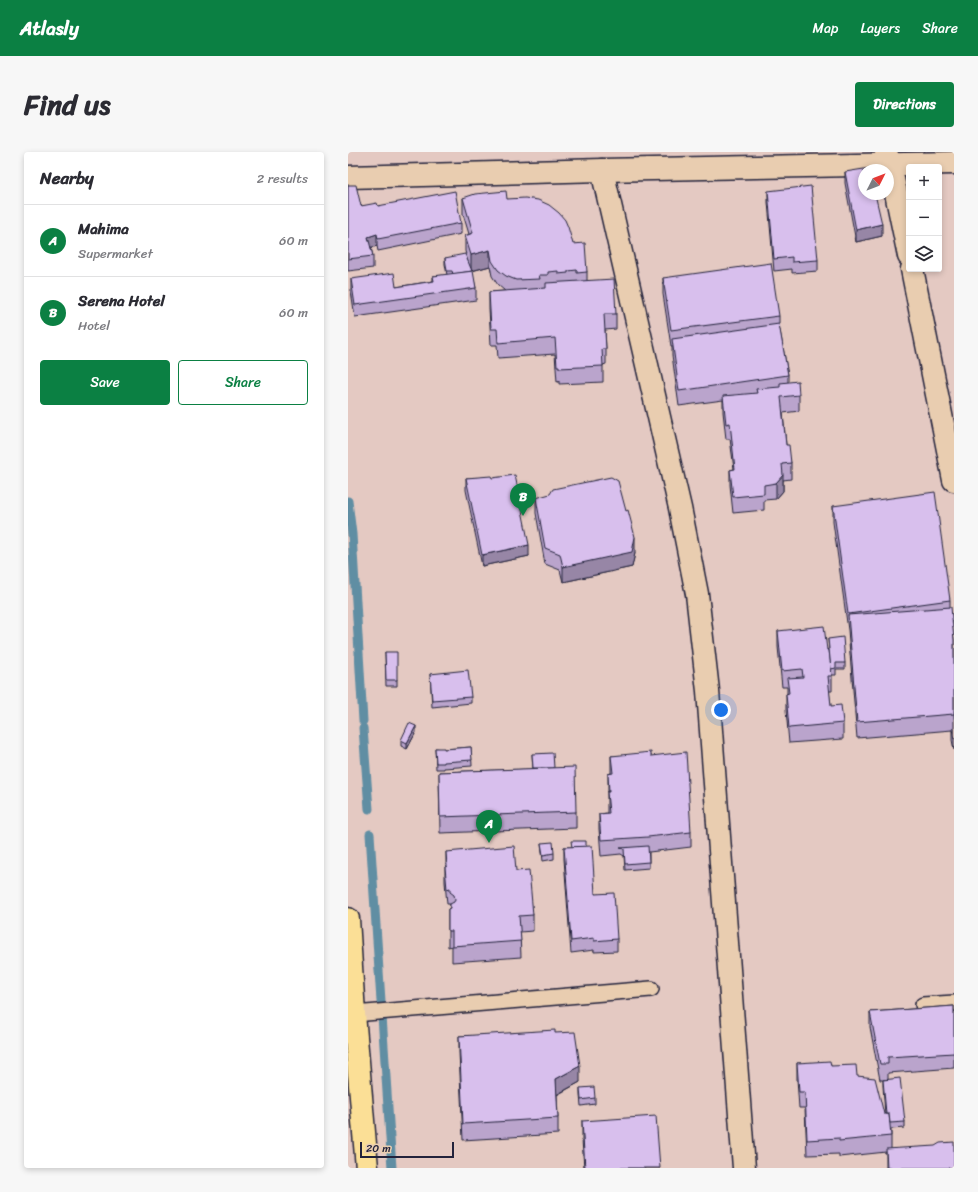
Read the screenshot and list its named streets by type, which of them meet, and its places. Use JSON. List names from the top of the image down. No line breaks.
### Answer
{"scale_bar":"20 m","north":"top right","page":{"header":"Atlasly","nav":["Map","Layers","Share"],"title":"Find us","buttons":["Directions",["Save","Share"]],"heading":["Nearby","2 results"],"map_buttons":["+","−"],"list":[{"mark":"A","name":"Mahima","note":"Supermarket","value":"60 m"},{"mark":"B","name":"Serena Hotel","note":"Hotel","value":"60 m"}],"pins":["B","A"],"scale":"20 m"}}
